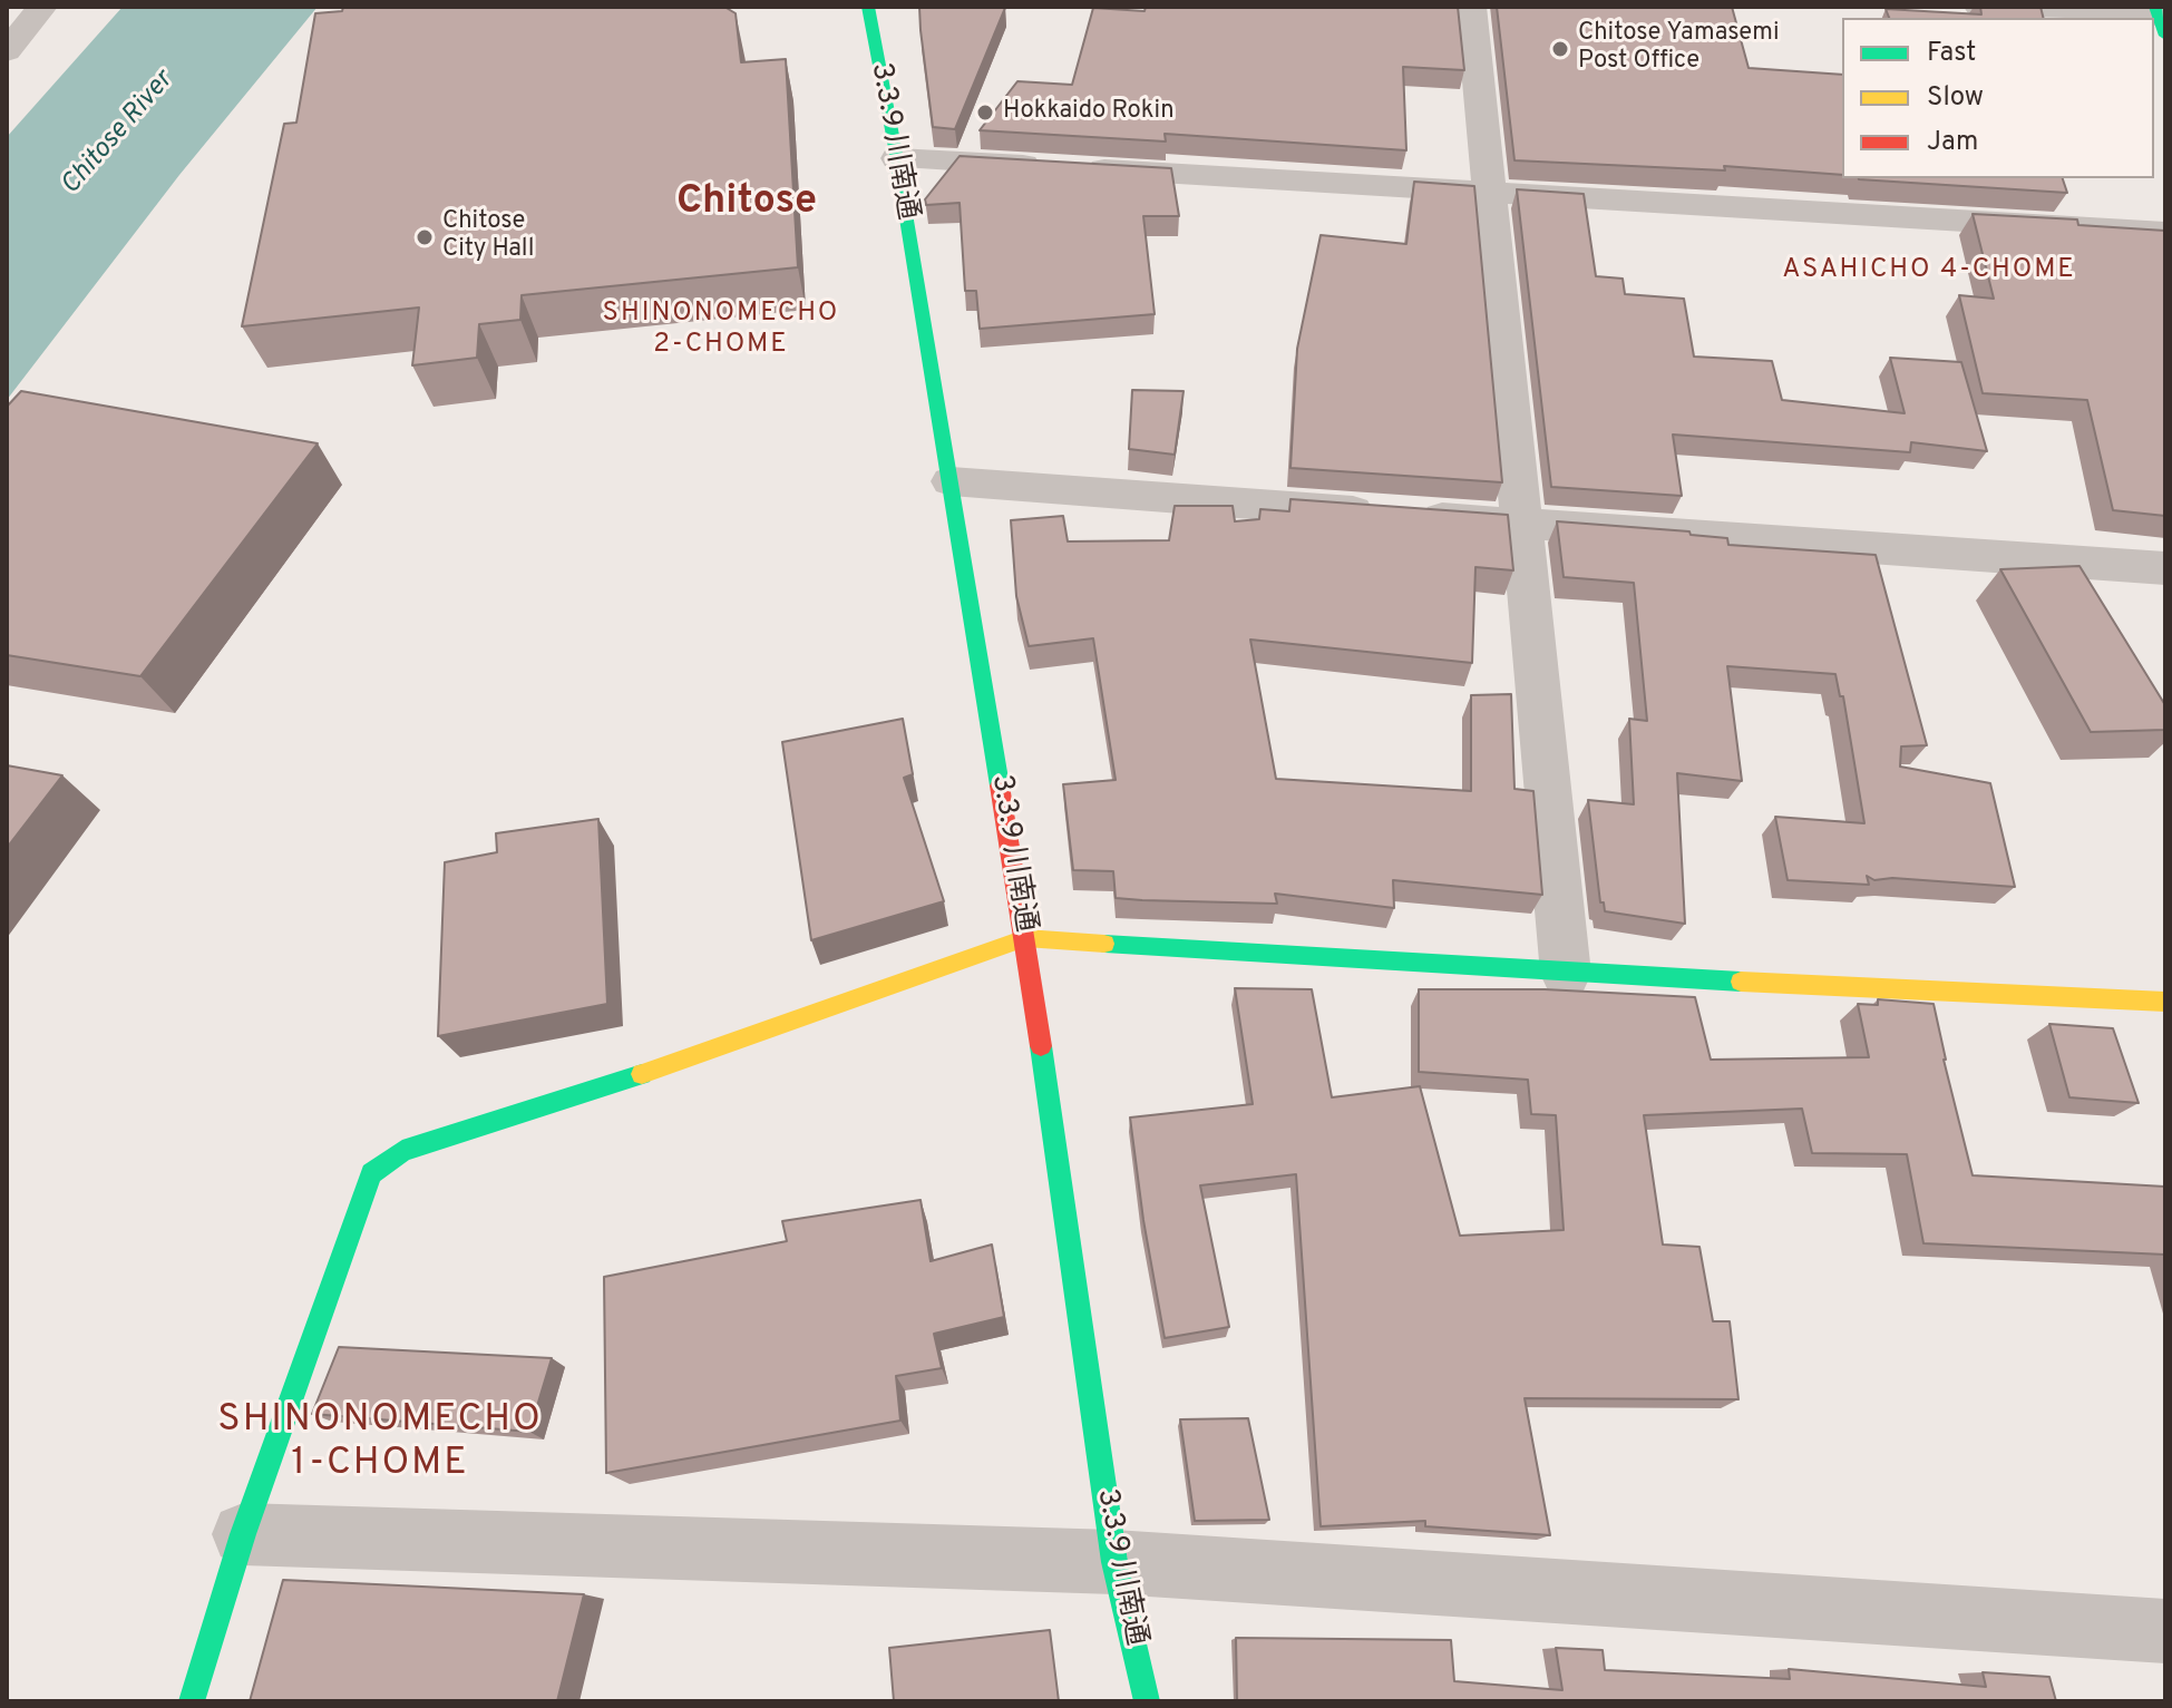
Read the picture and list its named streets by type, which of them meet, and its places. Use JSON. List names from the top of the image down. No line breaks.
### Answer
{"streets":{"street":["3.3.9 川南通"]},"districts":["Chitose","ASAHICHO 4-CHOME","SHINONOMECHO 2-CHOME","SHINONOMECHO 1-CHOME"],"water":["Chitose River"],"places":["Chitose Yamasemi Post Office","Hokkaido Rokin","Chitose City Hall"],"legend":["Fast","Slow","Jam"]}
